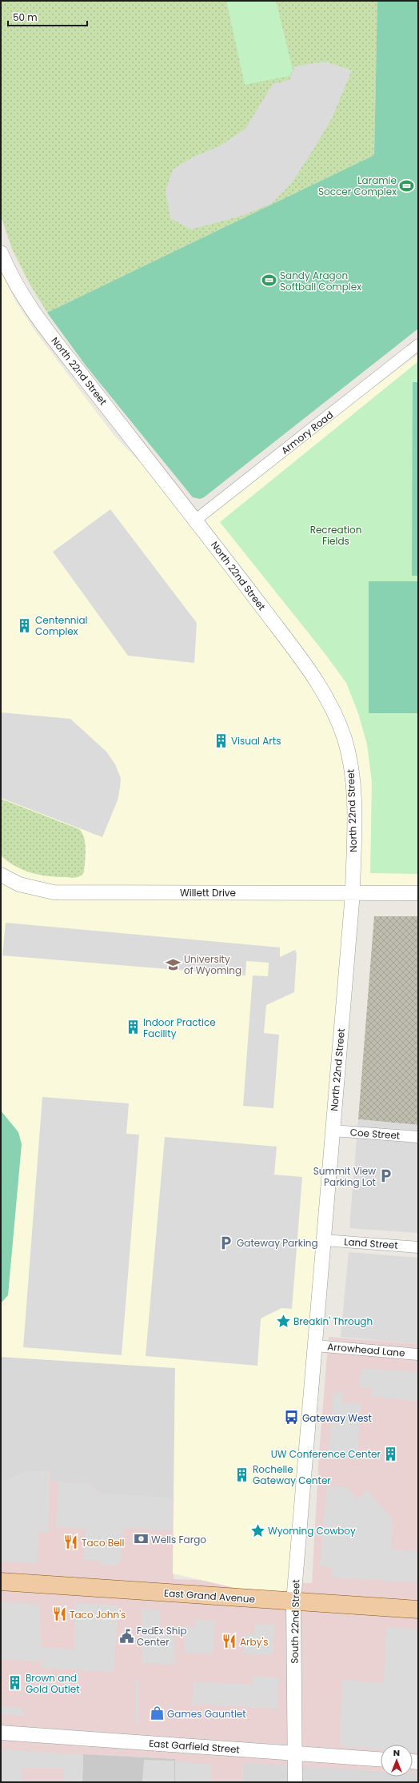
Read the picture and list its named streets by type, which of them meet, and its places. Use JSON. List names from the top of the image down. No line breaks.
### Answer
{"streets":{"main road":["East Grand Avenue"],"street":["North 22nd Street","Armory Road","Willett Drive","Coe Street","Land Street","Arrowhead Lane","South 22nd Street","East Garfield Street"]},"crossings":[["North 22nd Street","Armory Road"],["North 22nd Street","Willett Drive"],["North 22nd Street","Coe Street"],["North 22nd Street","Land Street"],["North 22nd Street","Arrowhead Lane"],["North 22nd Street","South 22nd Street"],["Arrowhead Lane","South 22nd Street"],["East Grand Avenue","South 22nd Street"],["South 22nd Street","East Garfield Street"]],"parks":["Recreation Fields"],"places":{"sports":["Laramie Soccer Complex","Sandy Aragon Softball Complex"],"building":["Centennial Complex","Visual Arts","Indoor Practice Facility","UW Conference Center","Rochelle Gateway Center","Brown and Gold Outlet"],"school or university":["University of Wyoming"],"parking":["Summit View Parking Lot","Gateway Parking"],"place":["Breakin' Through","Wyoming Cowboy"],"bus stop":["Gateway West"],"bank":["Wells Fargo"],"restaurant":["Taco Bell","Taco John's","Arby's"],"public building":["FedEx Ship Center"],"shop":["Games Gauntlet"]},"scale_bar":"50 m","north":"top"}
